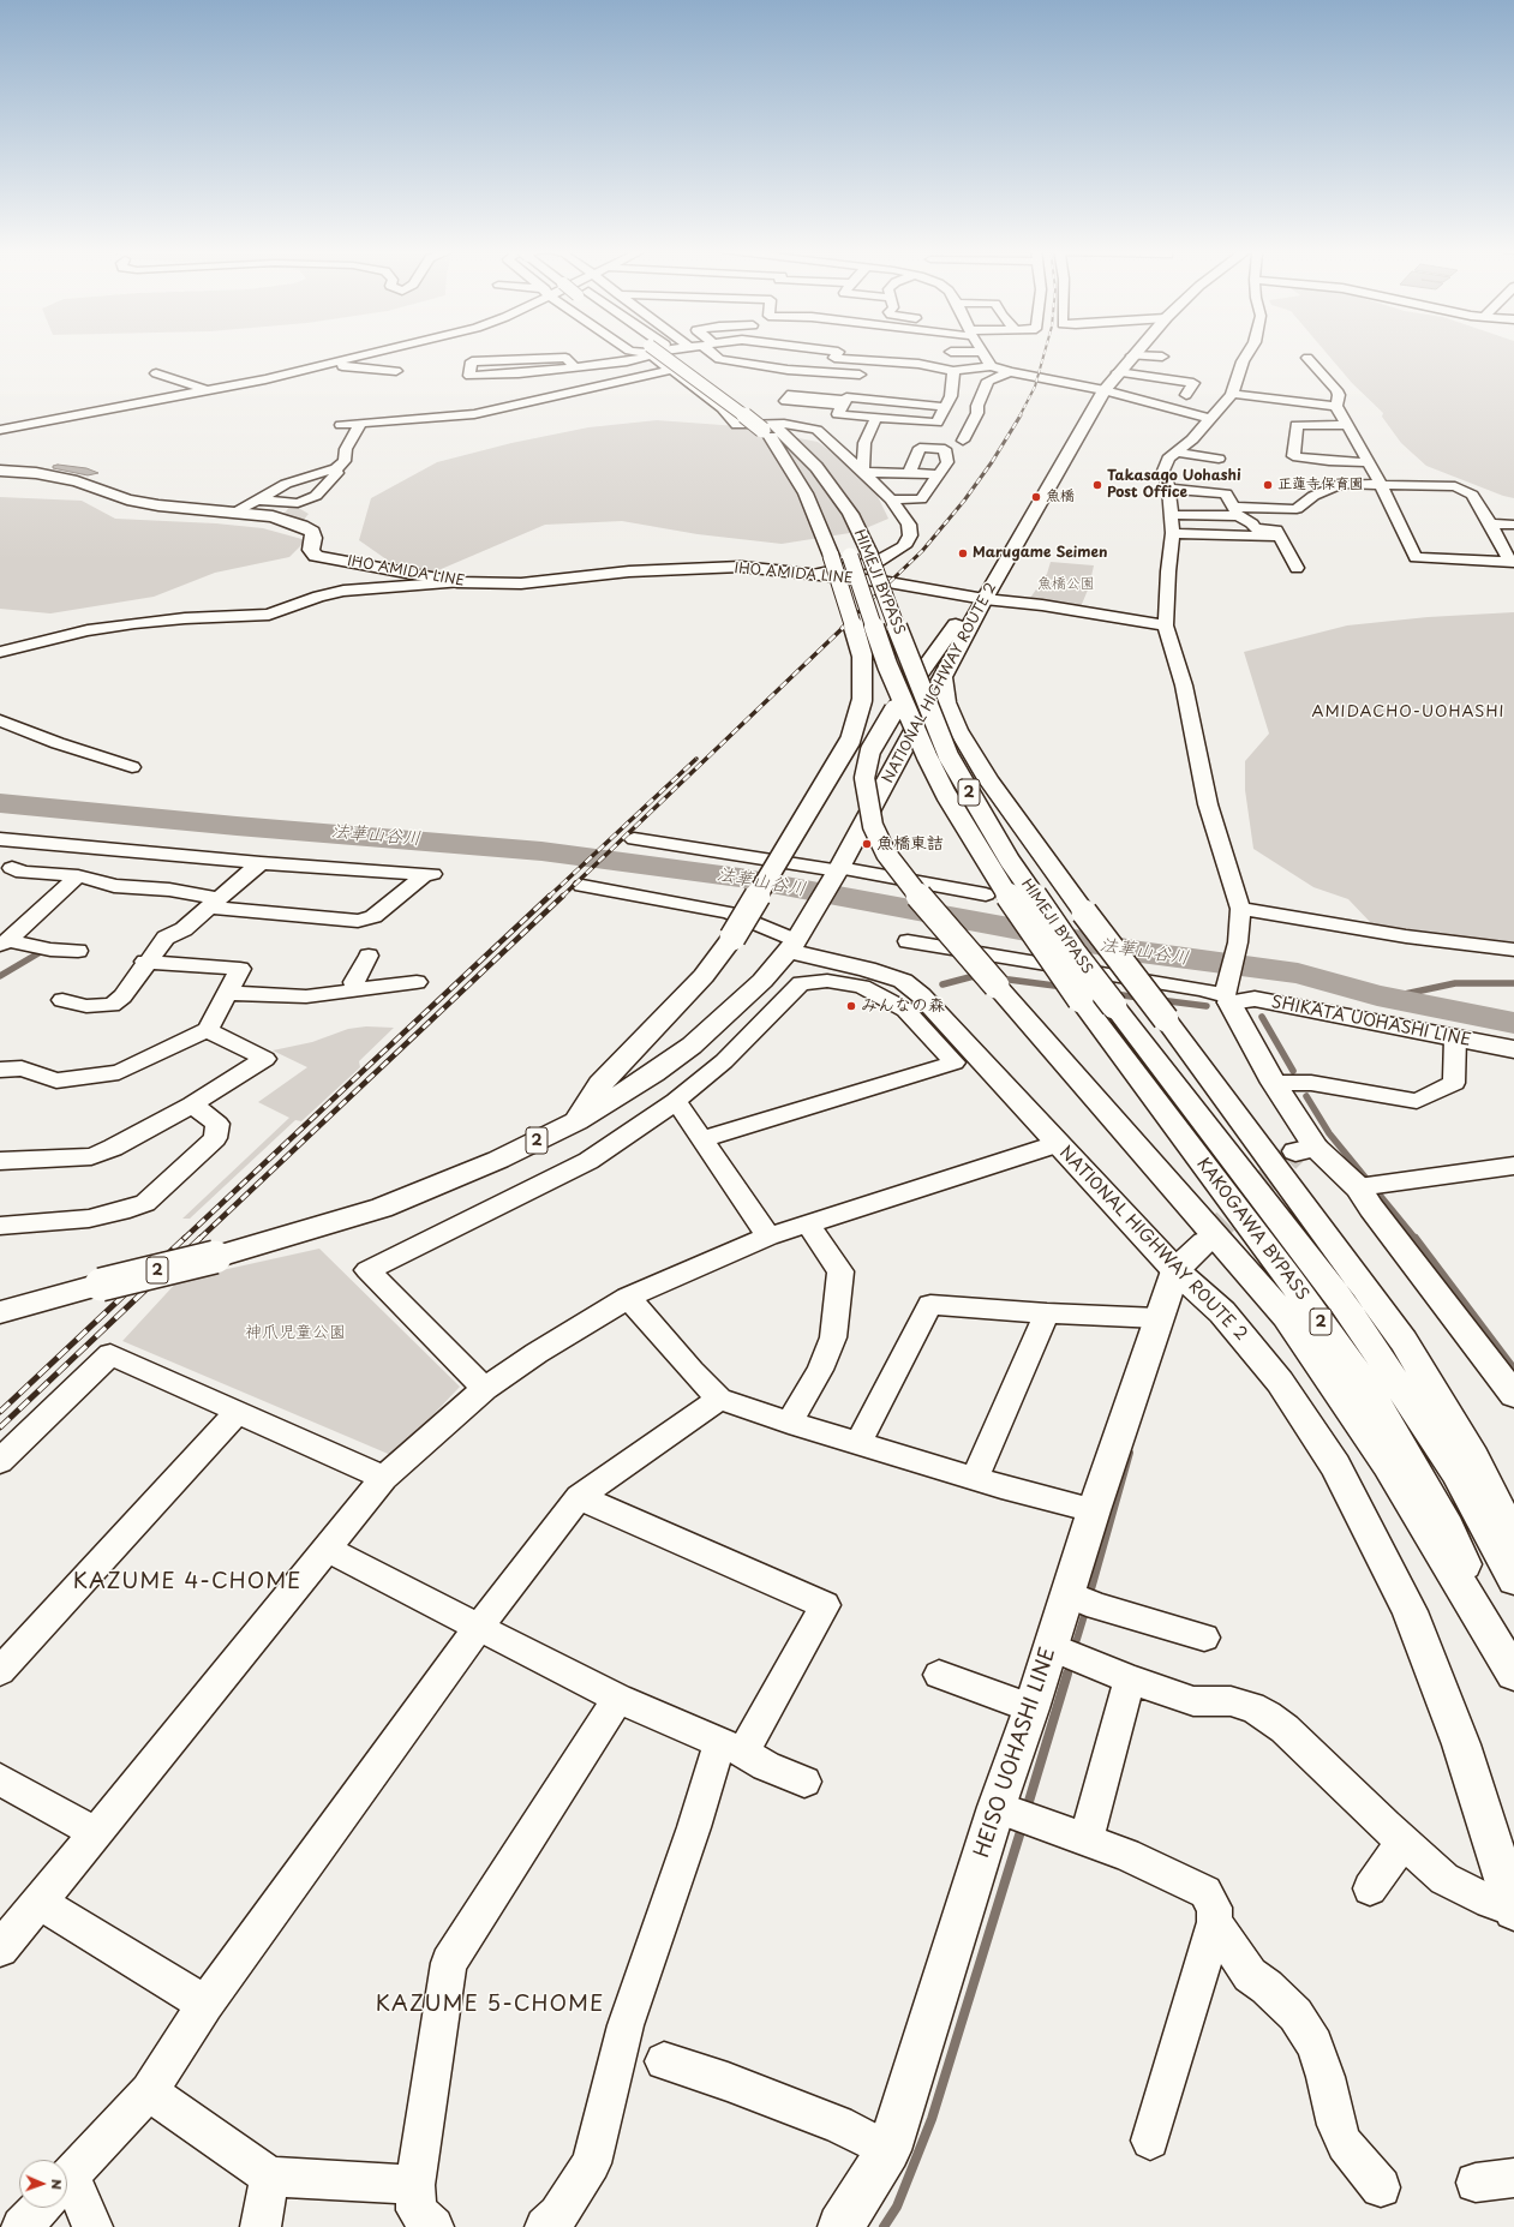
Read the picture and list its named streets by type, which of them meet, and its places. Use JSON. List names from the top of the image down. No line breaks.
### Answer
{"streets":{"main road":["IHO AMIDA LINE","HIMEJI BYPASS","NATIONAL HIGHWAY ROUTE 2","2","SHIKATA UOHASHI LINE","KAKOGAWA BYPASS","HEISO UOHASHI LINE"]},"crossings":[["IHO AMIDA LINE","NATIONAL HIGHWAY ROUTE 2"],["HIMEJI BYPASS","KAKOGAWA BYPASS"],["NATIONAL HIGHWAY ROUTE 2","HEISO UOHASHI LINE"]],"districts":["AMIDACHO-UOHASHI","KAZUME 4-CHOME","KAZUME 5-CHOME"],"water":["法華山谷川"],"parks":["魚橋公園","神爪児童公園"],"places":["Takasago Uohashi Post Office","正蓮寺保育園","魚橋","Marugame Seimen","魚橋東詰","みんなの森"],"north":"right"}
